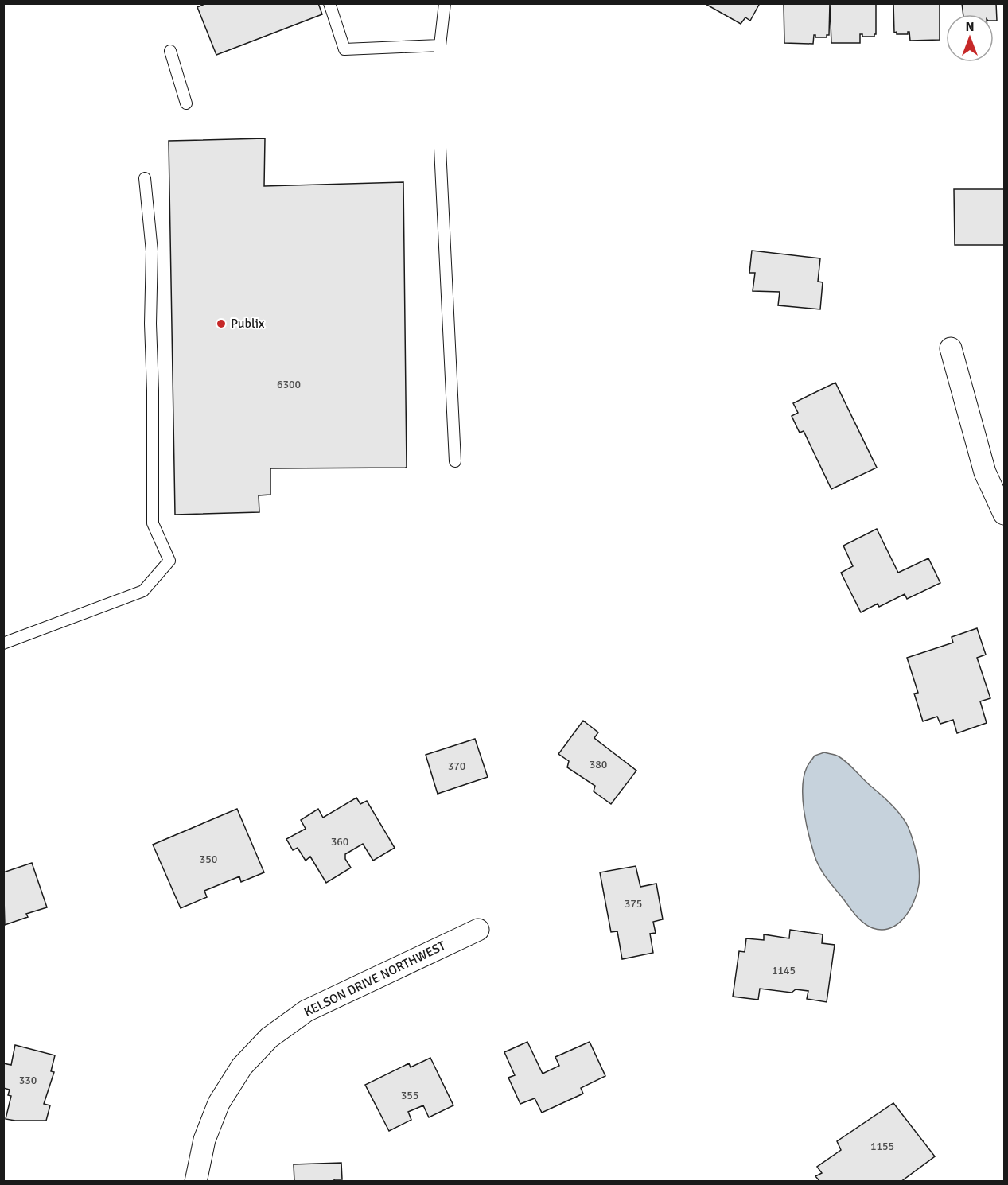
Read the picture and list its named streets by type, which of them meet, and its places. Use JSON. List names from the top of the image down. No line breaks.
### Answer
{"streets":{"street":["KELSON DRIVE NORTHWEST"]},"places":["Publix"],"house_numbers":["6300","380","370","360","350","375","1145","330","355","1155"],"north":"top"}
